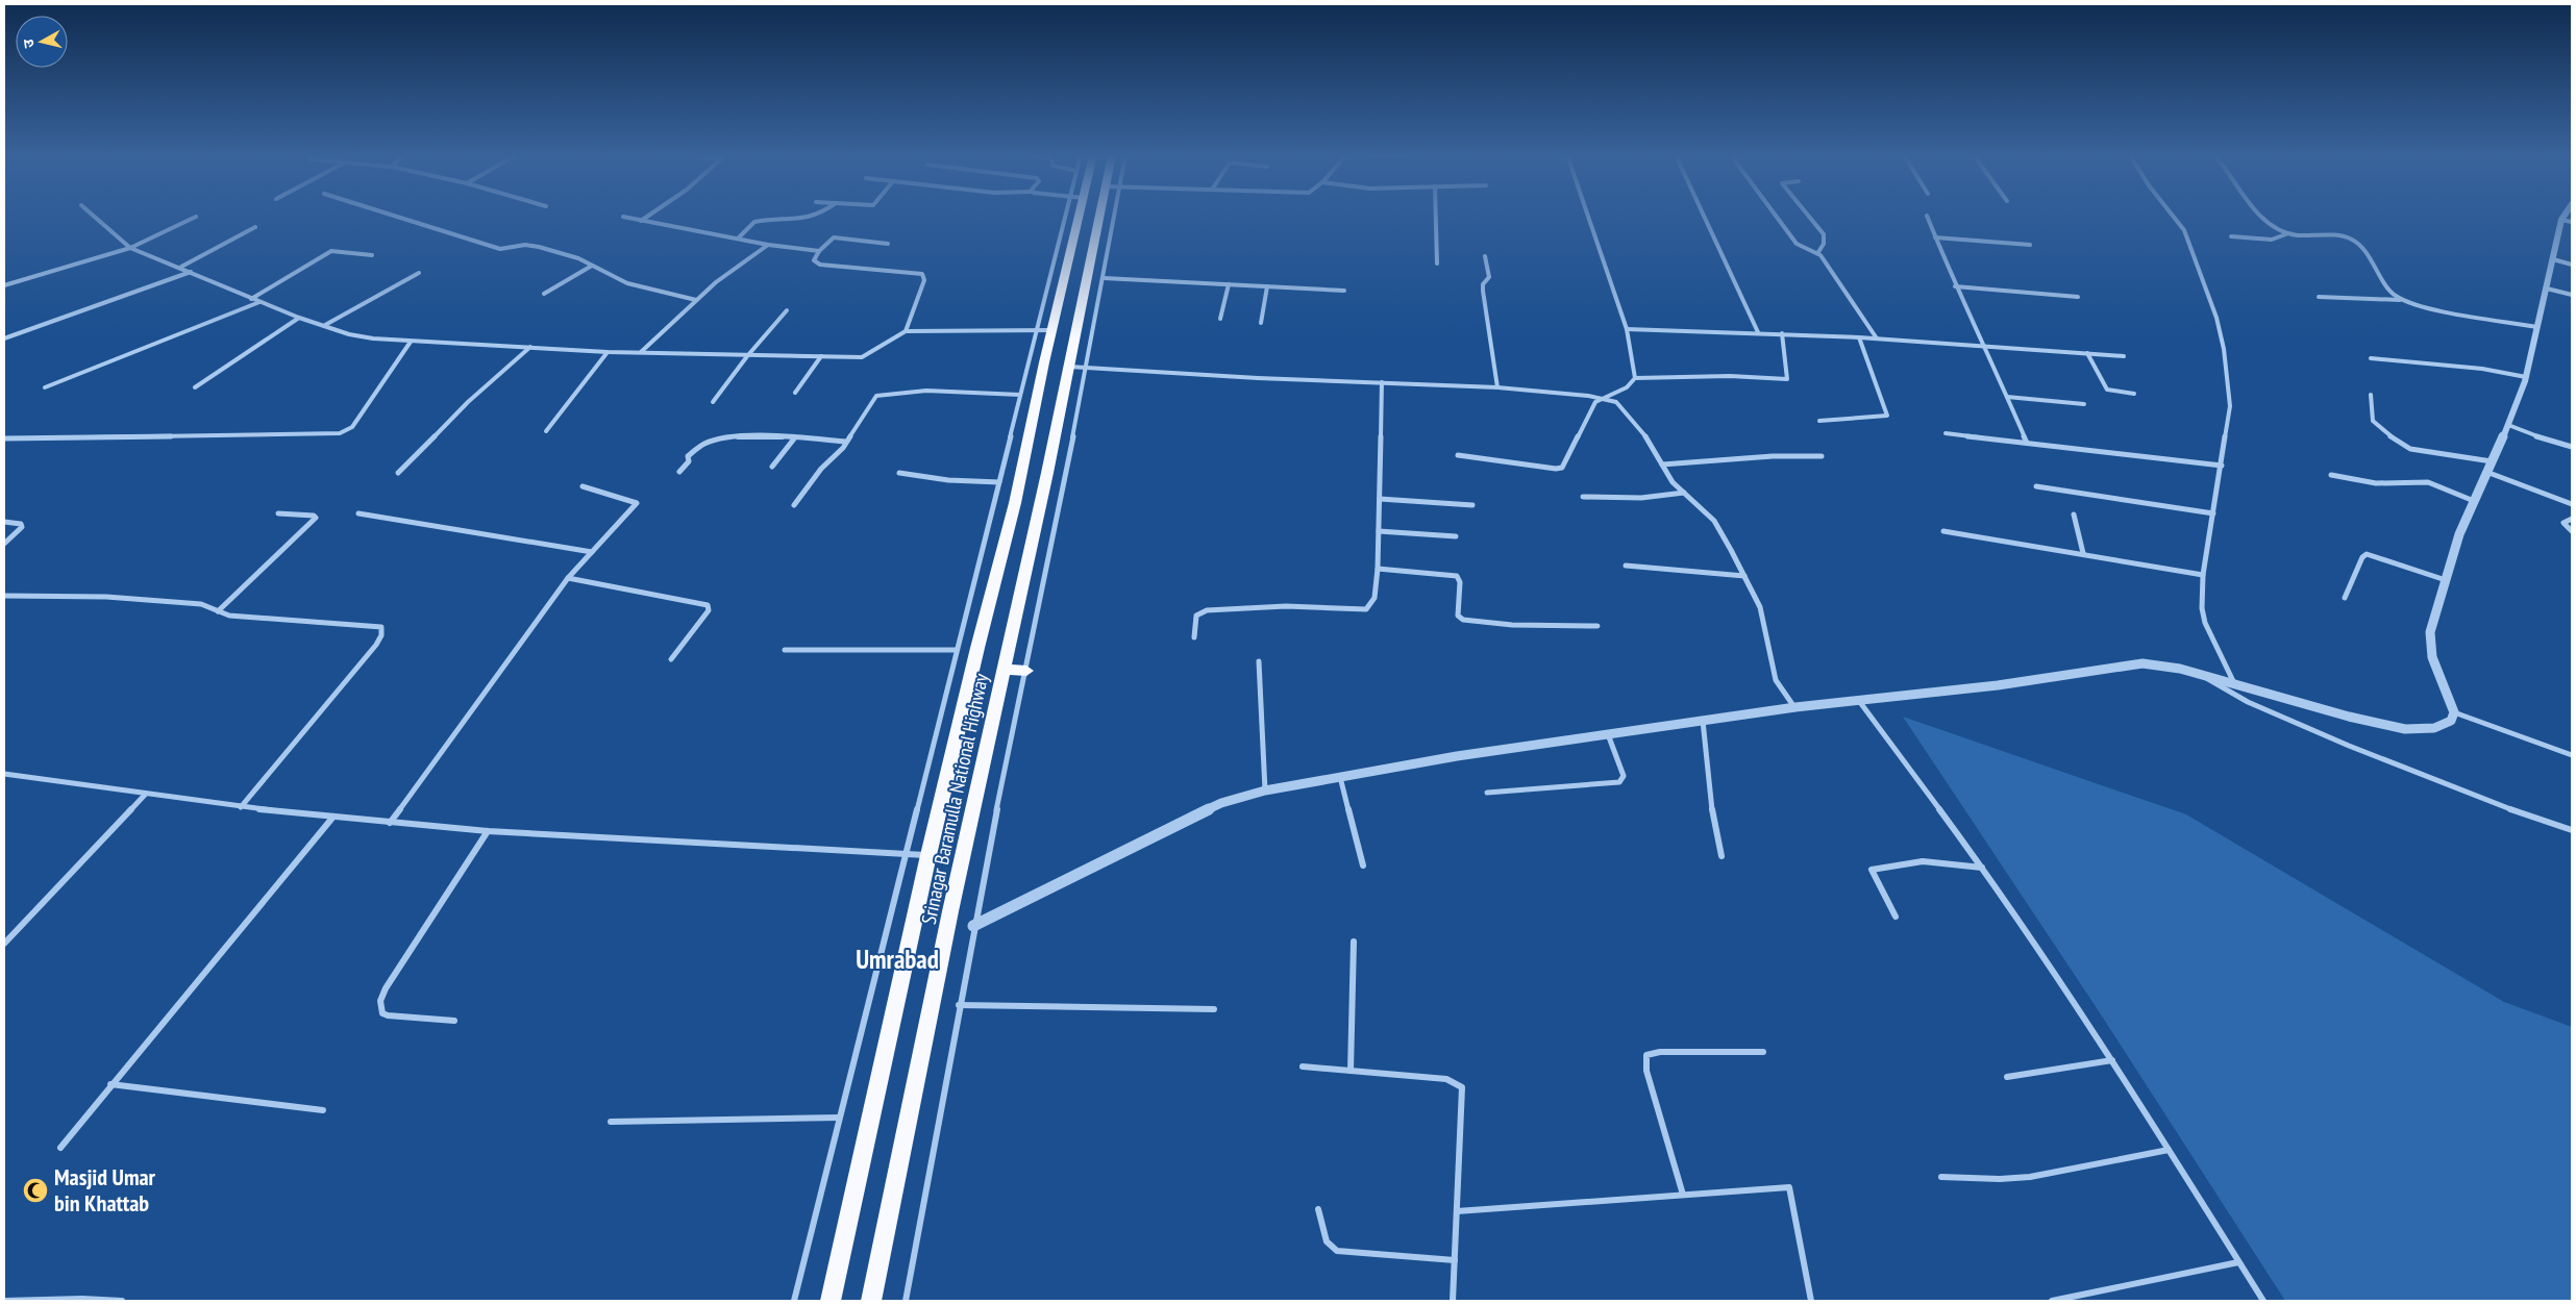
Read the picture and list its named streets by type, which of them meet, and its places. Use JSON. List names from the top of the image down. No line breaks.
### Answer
{"streets":{"highway":["Srinagar Baramulla National Highway"]},"districts":["Umrabad"],"places":{"mosque":["Masjid Umar bin Khattab"]},"north":"left"}
